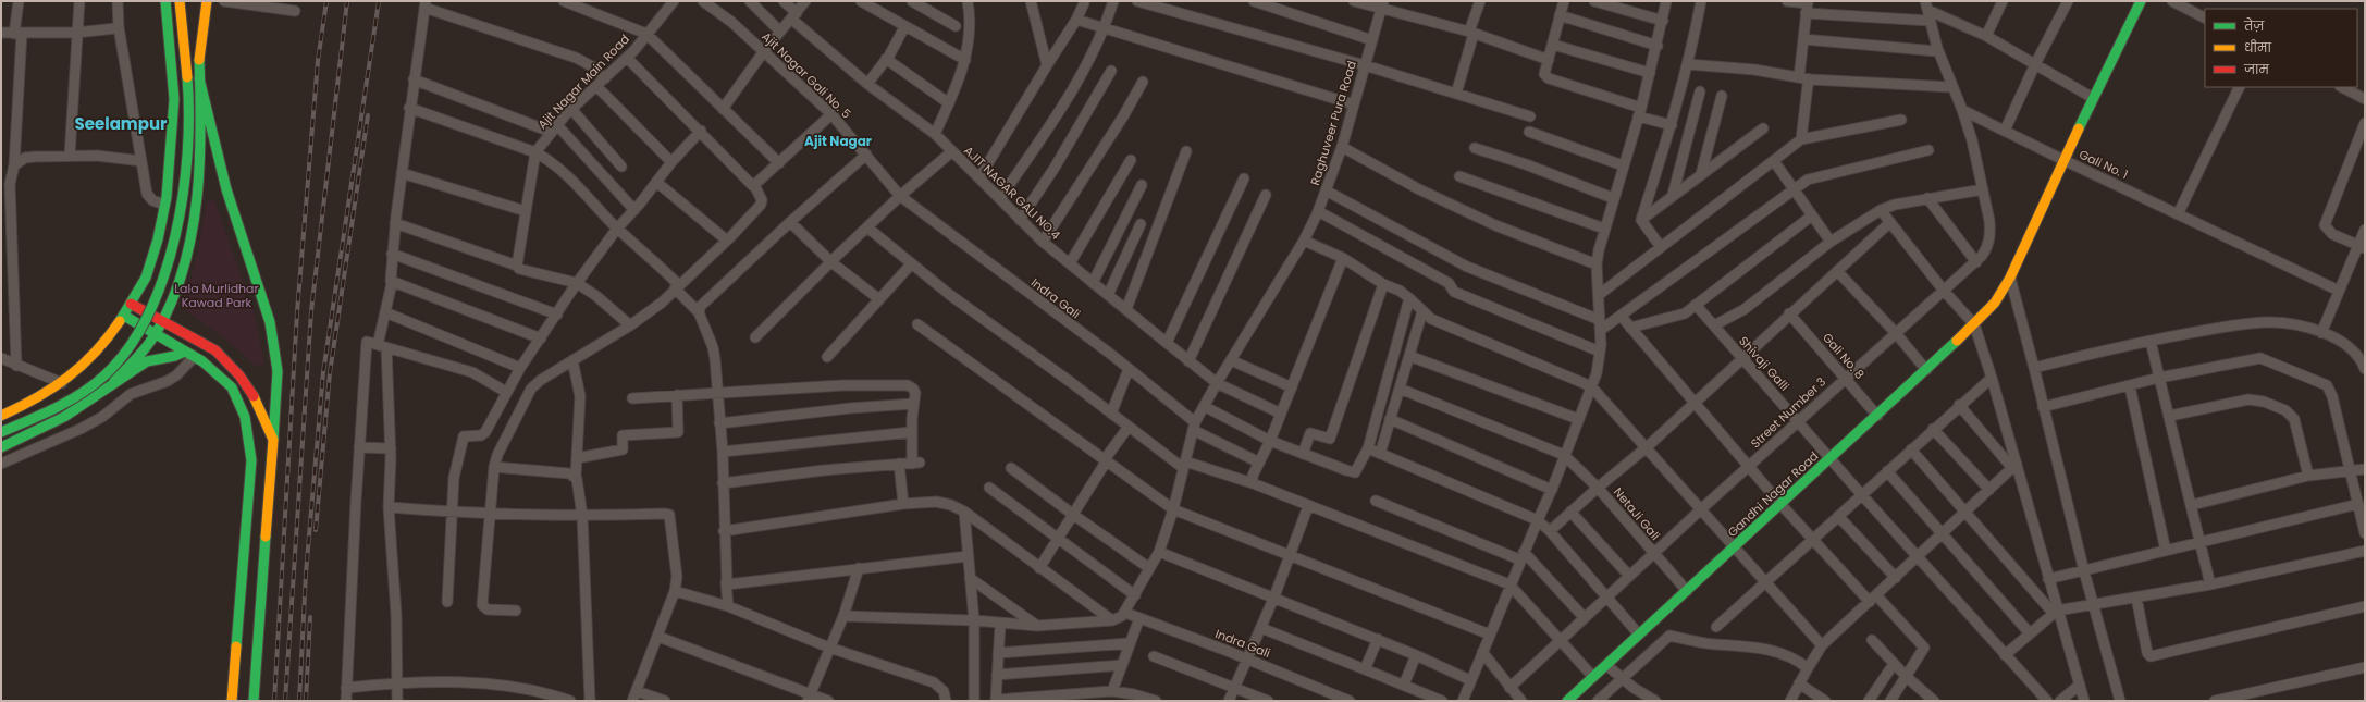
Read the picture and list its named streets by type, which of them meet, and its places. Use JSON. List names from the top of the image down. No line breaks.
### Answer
{"streets":{"main road":["Gandhi Nagar Road"],"street":["Ajit Nagar Gali No. 5","Ajit Nagar Main Road","Raghuveer Pura Road","Gali No. 1","AJIT NAGAR GALI NO.4","Indra Gali","Gali No. 8","Shivaji Galli","Street Number 3","NetaJi Gali"]},"crossings":[["Ajit Nagar Gali No. 5","Indra Gali"],["Raghuveer Pura Road","AJIT NAGAR GALI NO.4"],["Gali No. 1","Gandhi Nagar Road"],["Gali No. 8","Street Number 3"],["Gali No. 8","Gandhi Nagar Road"],["Shivaji Galli","Street Number 3"],["Shivaji Galli","Gandhi Nagar Road"],["Street Number 3","NetaJi Gali"],["Gandhi Nagar Road","NetaJi Gali"]],"districts":["Seelampur","Ajit Nagar"],"parks":["Lala Murlidhar Kawad Park"],"legend":["तेज़","धीमा","जाम"]}
